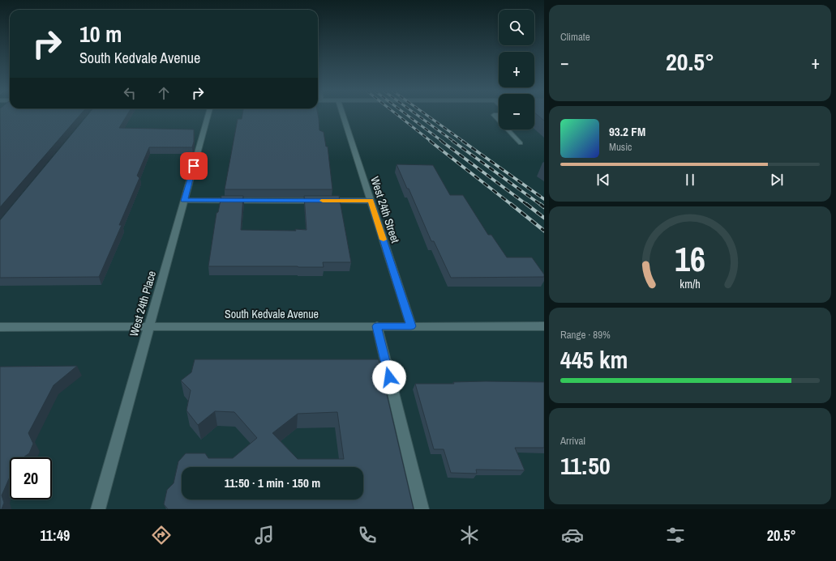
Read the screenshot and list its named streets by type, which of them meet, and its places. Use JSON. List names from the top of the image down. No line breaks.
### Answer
{"streets":{"street":["West 24th Street","West 24th Place","South Kedvale Avenue"]},"crossings":[["West 24th Street","South Kedvale Avenue"],["West 24th Place","South Kedvale Avenue"]],"page":{"tile":["Climate",["Range · 89%","445 km"],["Arrival","11:50"]],"map_buttons":["+","−"],"turn":["10 m","South Kedvale Avenue"],"heat":["−","20.5°","+"],"song":["93.2 FM","Music"],"limit":"20","trip":"11:50 · 1 min · 150 m","tabs":["11:49","20.5°"],"gauge":["16","km/h"]}}
